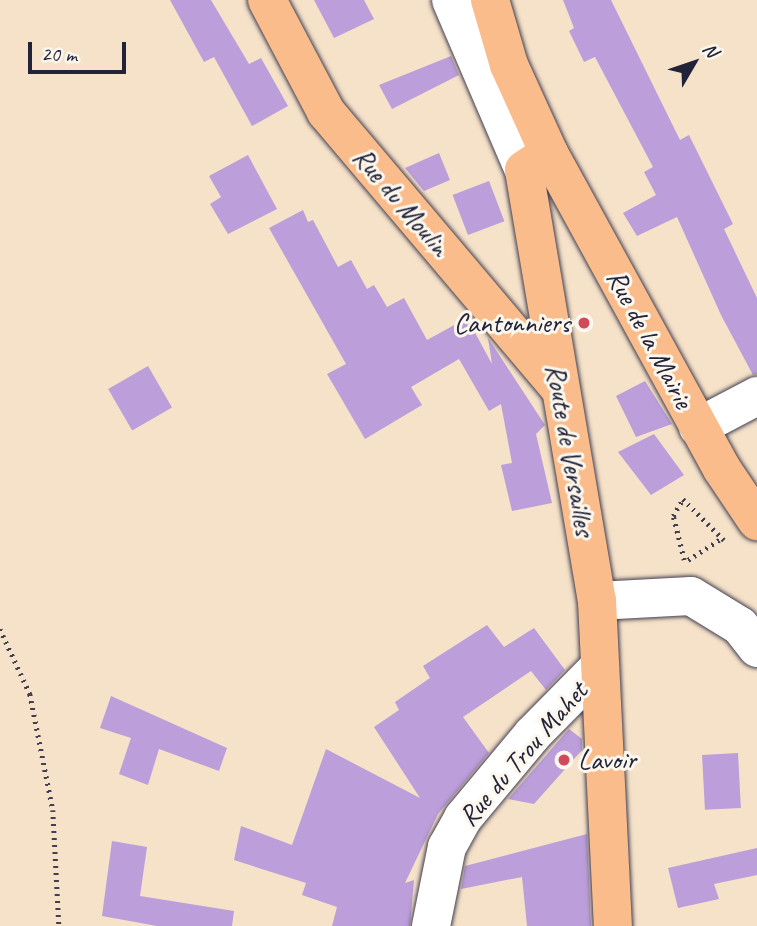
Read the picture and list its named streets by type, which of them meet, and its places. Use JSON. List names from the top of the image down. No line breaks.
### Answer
{"streets":{"main road":["Rue du Moulin","Rue de la Mairie","Route de Versailles"],"street":["Rue du Trou Mahet"]},"crossings":[["Rue du Moulin","Route de Versailles"],["Rue de la Mairie","Route de Versailles"],["Route de Versailles","Rue du Trou Mahet"]],"places":["Cantonniers","Lavoir"],"scale_bar":"20 m","north":"top right"}
